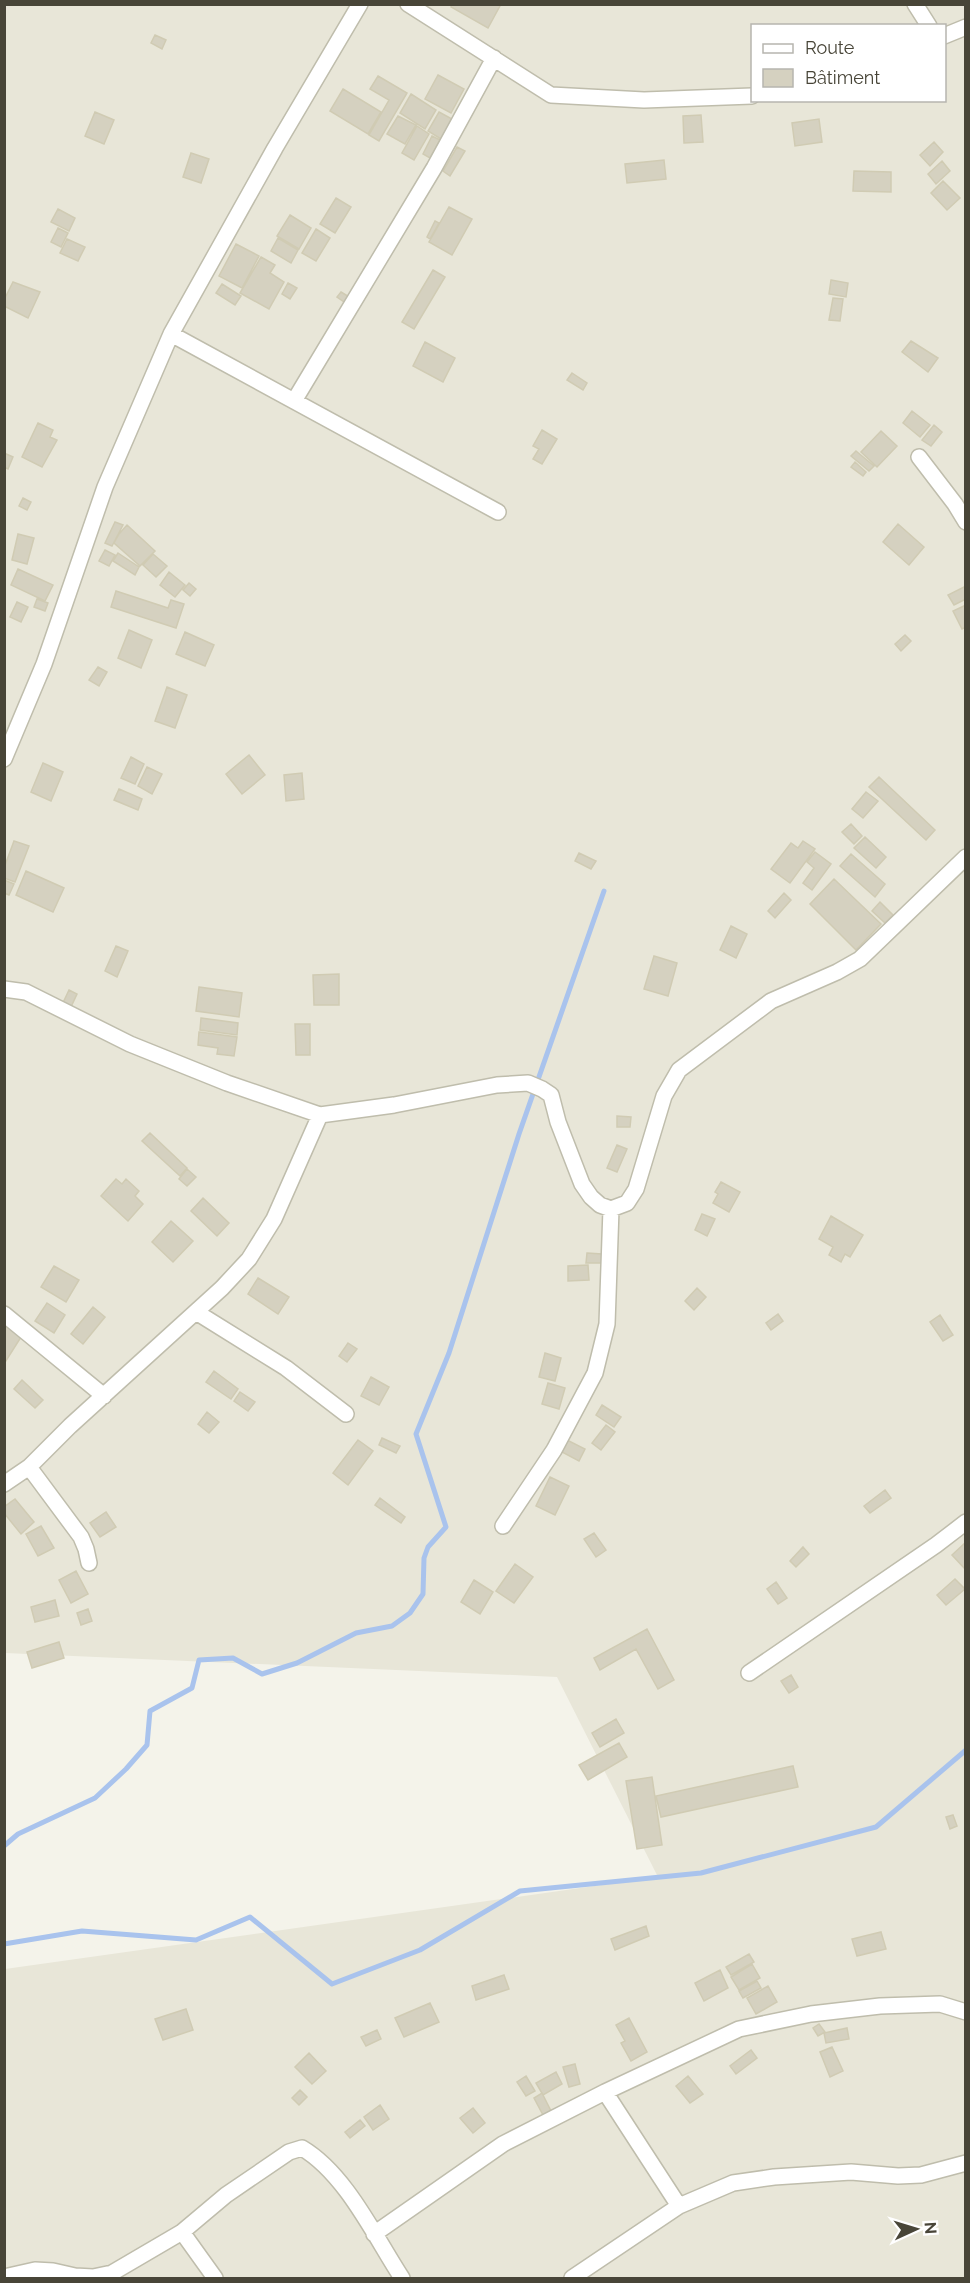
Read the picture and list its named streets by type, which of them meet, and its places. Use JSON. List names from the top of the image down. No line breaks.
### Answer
{"legend":["Route","Bâtiment"],"north":"right"}
